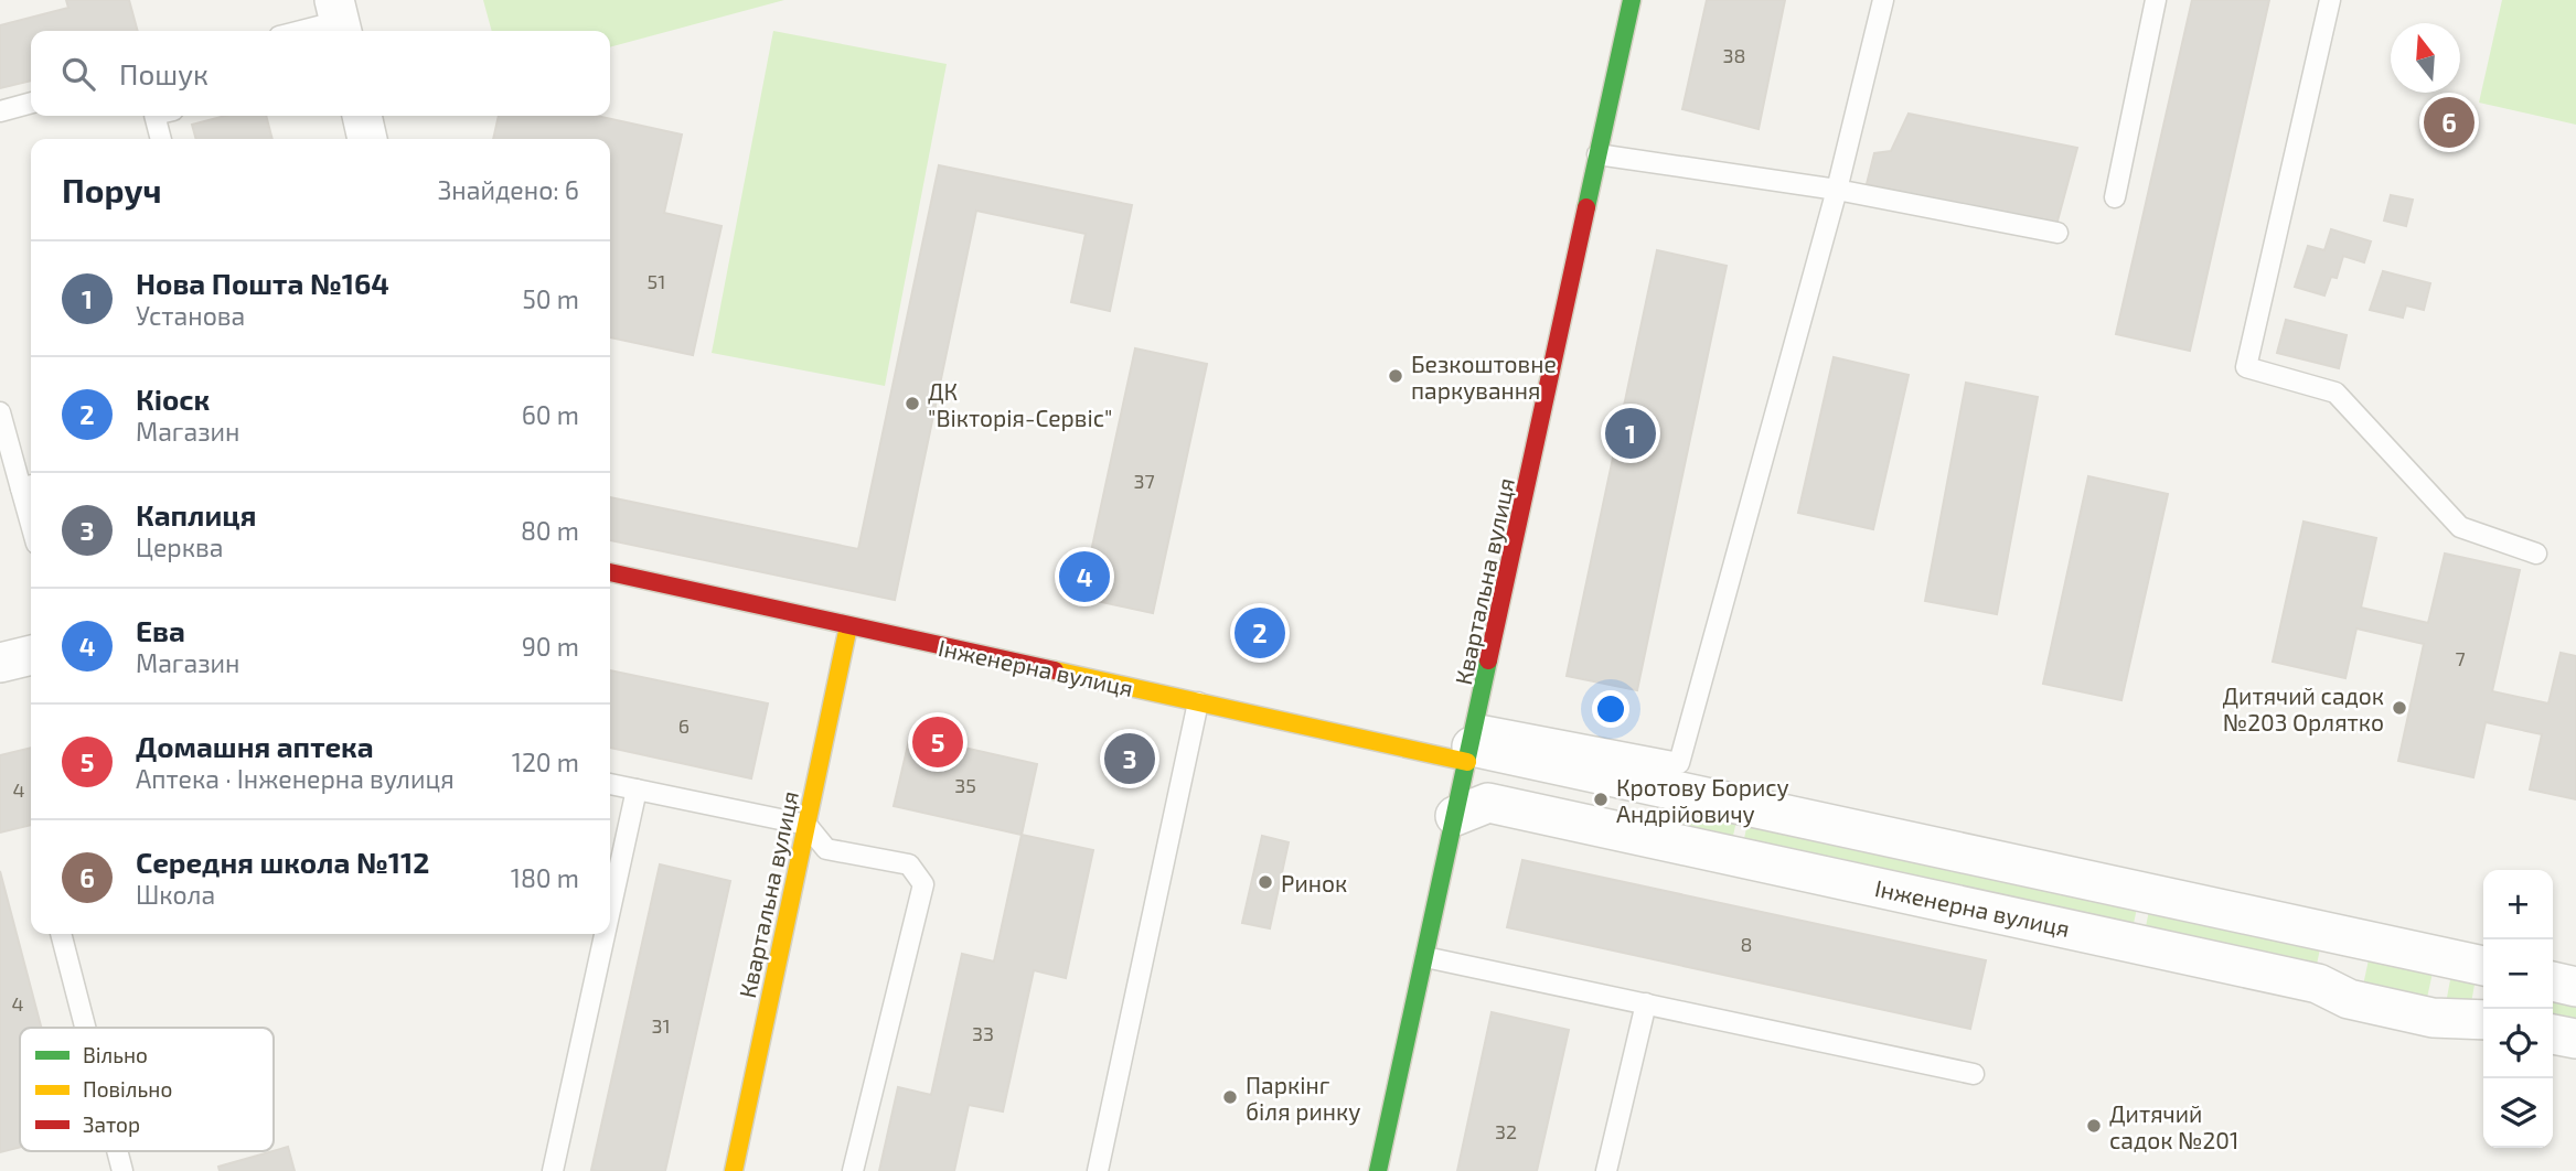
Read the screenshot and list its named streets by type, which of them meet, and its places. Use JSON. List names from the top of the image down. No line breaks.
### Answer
{"streets":{"street":["Квартальна вулиця","Інженерна вулиця"]},"crossings":[["Квартальна вулиця","Інженерна вулиця"]],"places":["Безкоштовне паркування","ДК \"Вікторія-Сервіс\"","Дитячий садок №203 Орлятко","Кротову Борису Андрійовичу","Ринок","Паркінг біля ринку","Дитячий садок №201"],"house_numbers":["38","51","37","7","6","35","4","8","4","31","33","32"],"legend":["Вільно","Повільно","Затор"],"north":"top","page":{"search":"Пошук","pins":["6","1","4","2","5","3"],"heading":["Поруч","Знайдено: 6"],"list":[{"mark":"1","name":"Нова Пошта №164","note":"Установа","value":"50 m"},{"mark":"2","name":"Кіоск","note":"Магазин","value":"60 m"},{"mark":"3","name":"Каплиця","note":"Церква","value":"80 m"},{"mark":"4","name":"Ева","note":"Магазин","value":"90 m"},{"mark":"5","name":"Домашня аптека","note":"Аптека · Інженерна вулиця","value":"120 m"},{"mark":"6","name":"Середня школа №112","note":"Школа","value":"180 m"}],"map_buttons":["+","−"]}}
